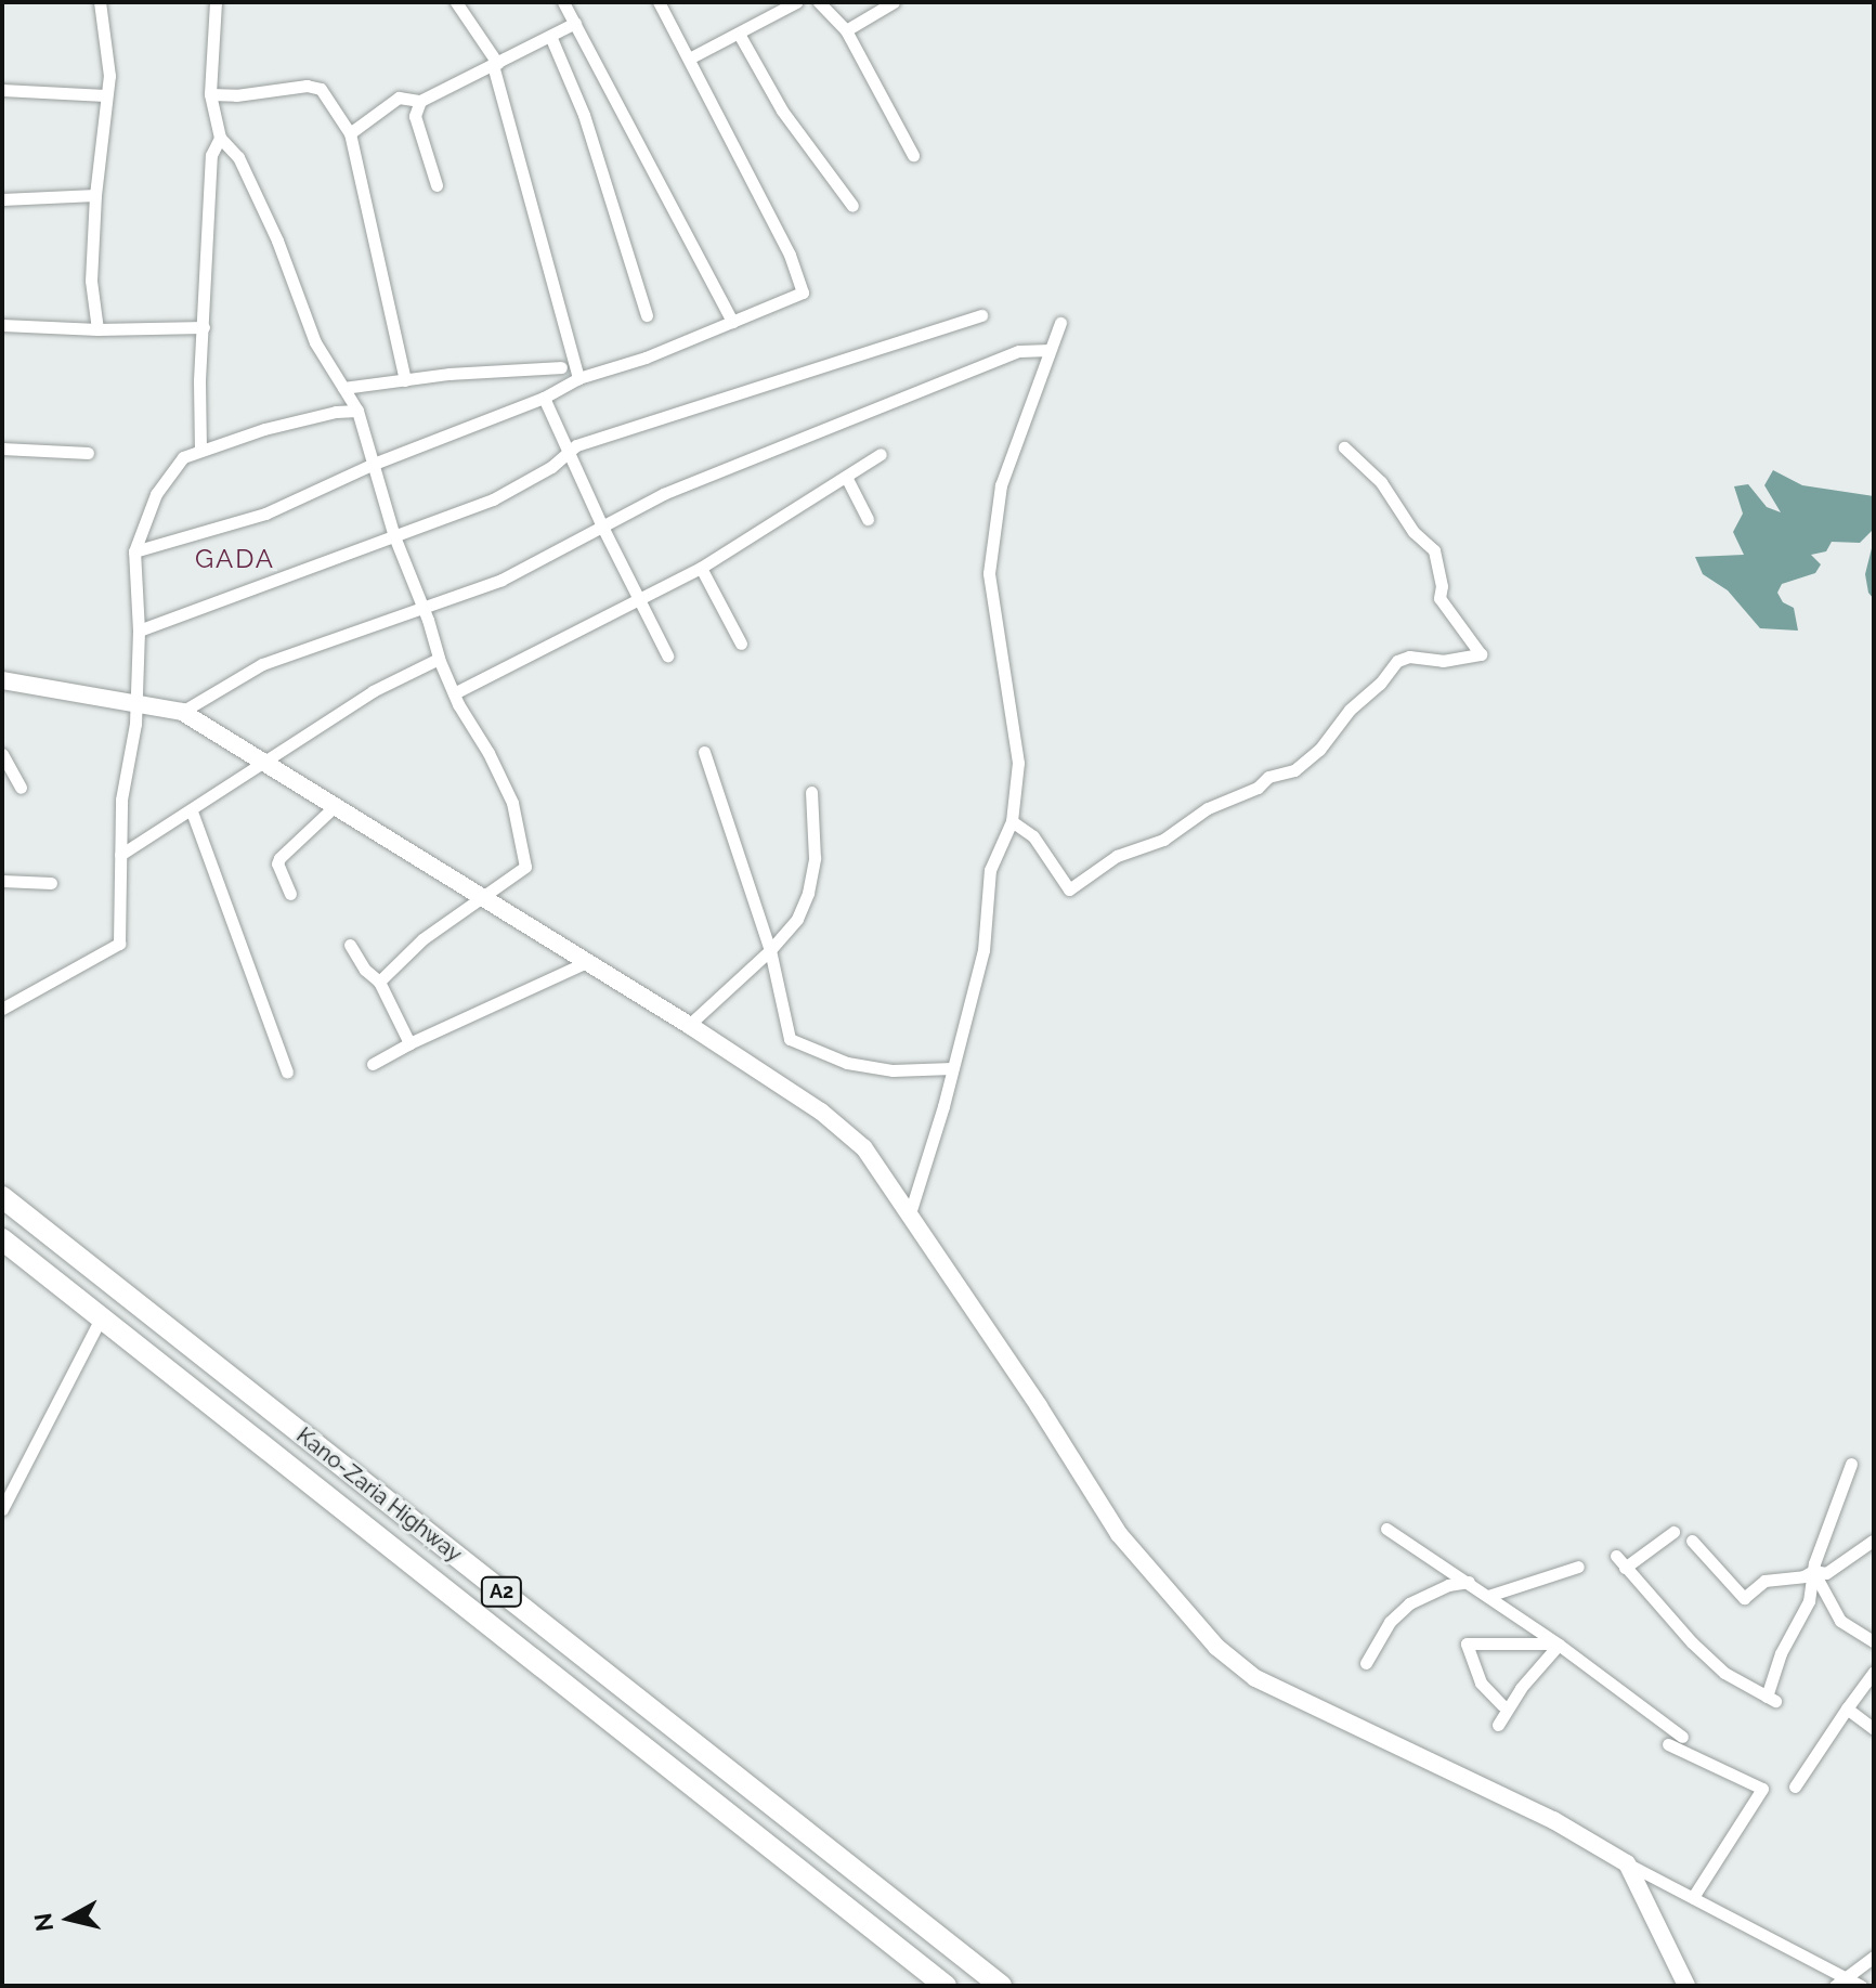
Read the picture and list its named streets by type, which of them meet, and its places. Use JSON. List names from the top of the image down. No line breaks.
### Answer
{"streets":{"highway":["Kano-Zaria Highway","A2"]},"districts":["GADA"],"north":"left"}
